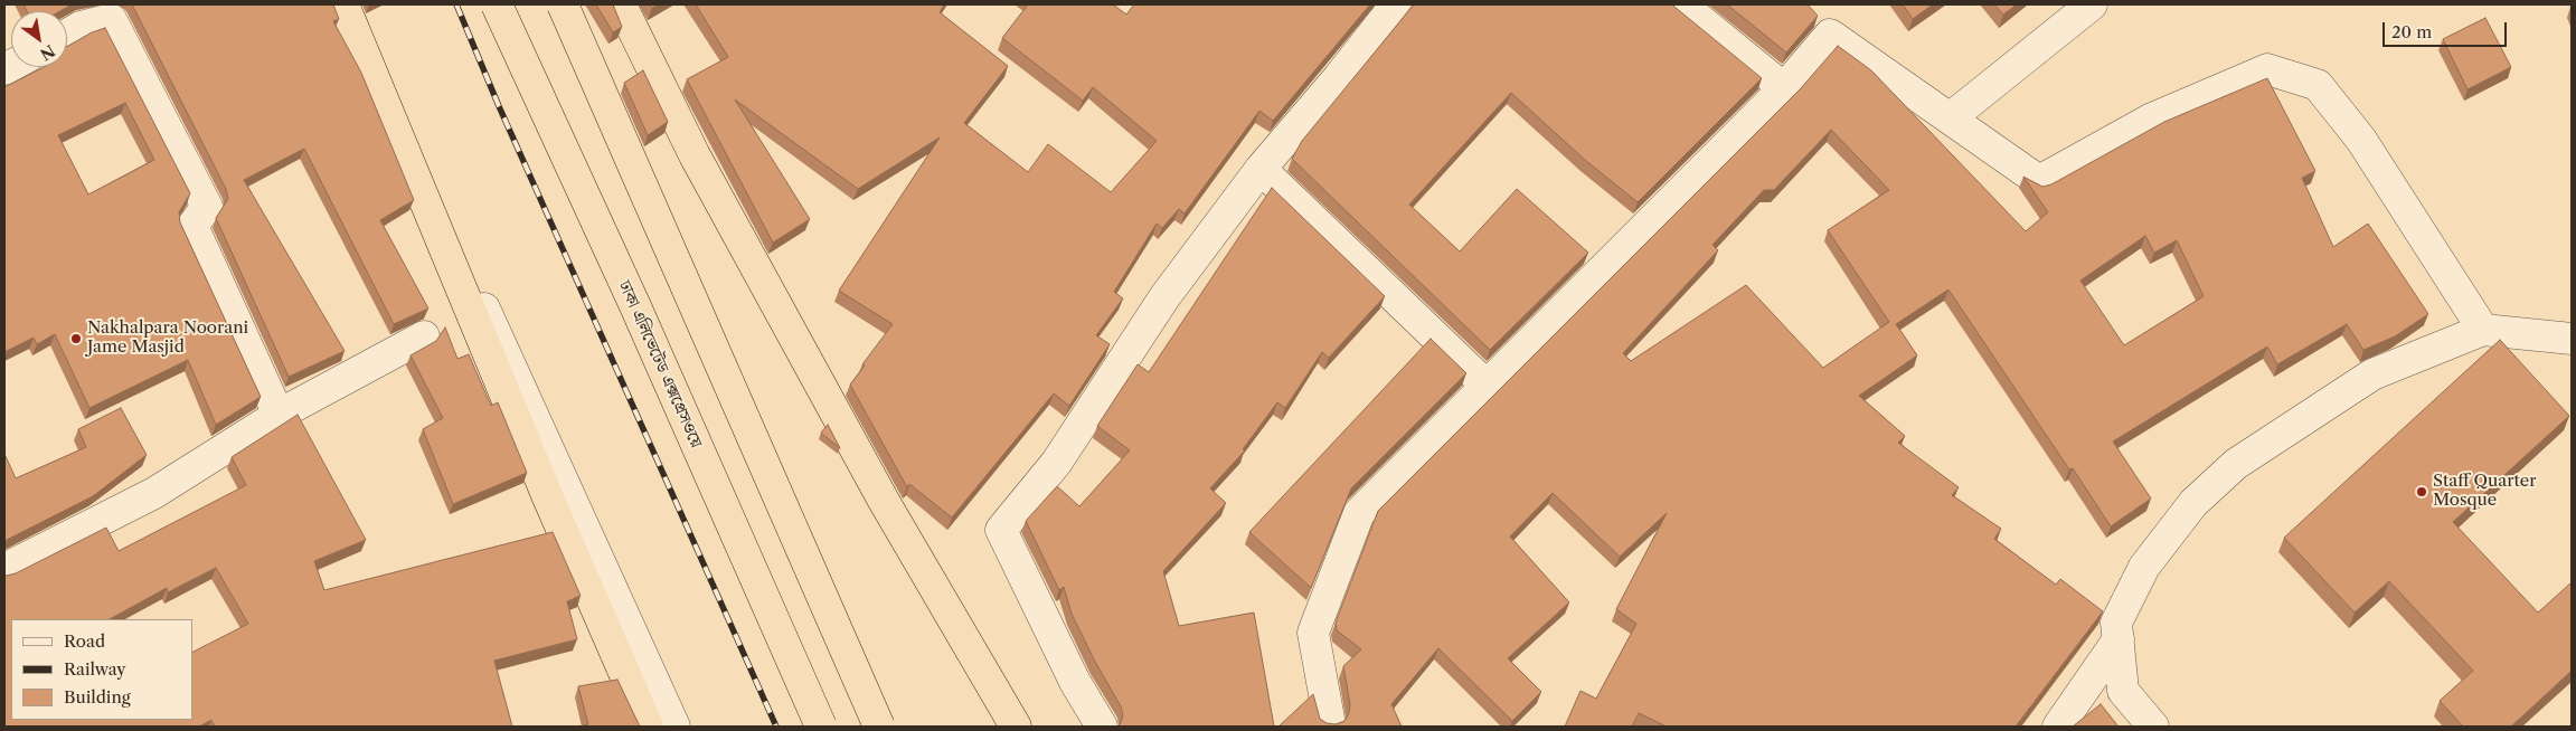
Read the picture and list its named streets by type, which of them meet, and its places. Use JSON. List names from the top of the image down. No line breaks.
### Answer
{"streets":{"highway":["ঢাকা এলিভেটেড এক্সপ্রেসওয়ে"]},"places":["Nakhalpara Noorani Jame Masjid","Staff Quarter Mosque"],"legend":["Road","Railway","Building"],"scale_bar":"20 m","north":"bottom right"}
